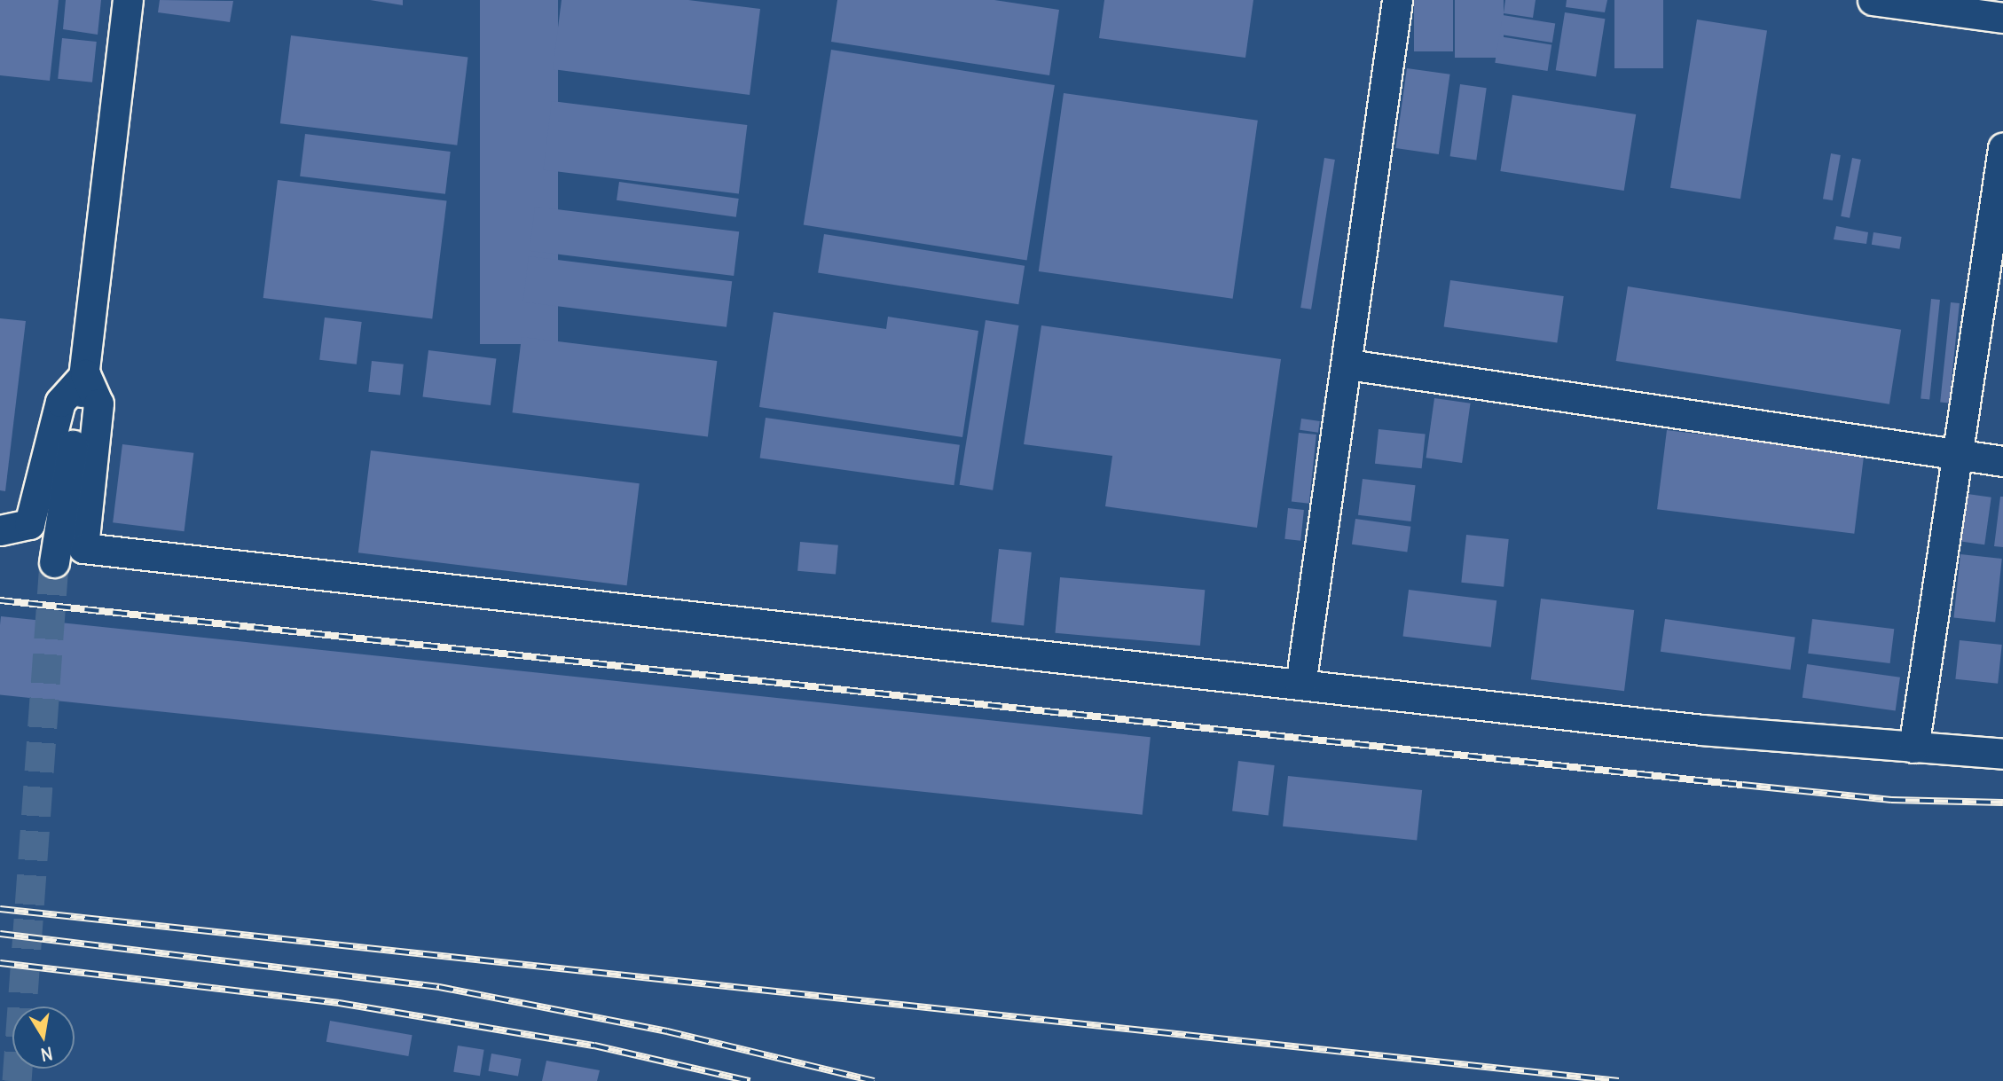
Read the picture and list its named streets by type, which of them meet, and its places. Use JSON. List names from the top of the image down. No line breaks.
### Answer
{"north":"bottom"}
